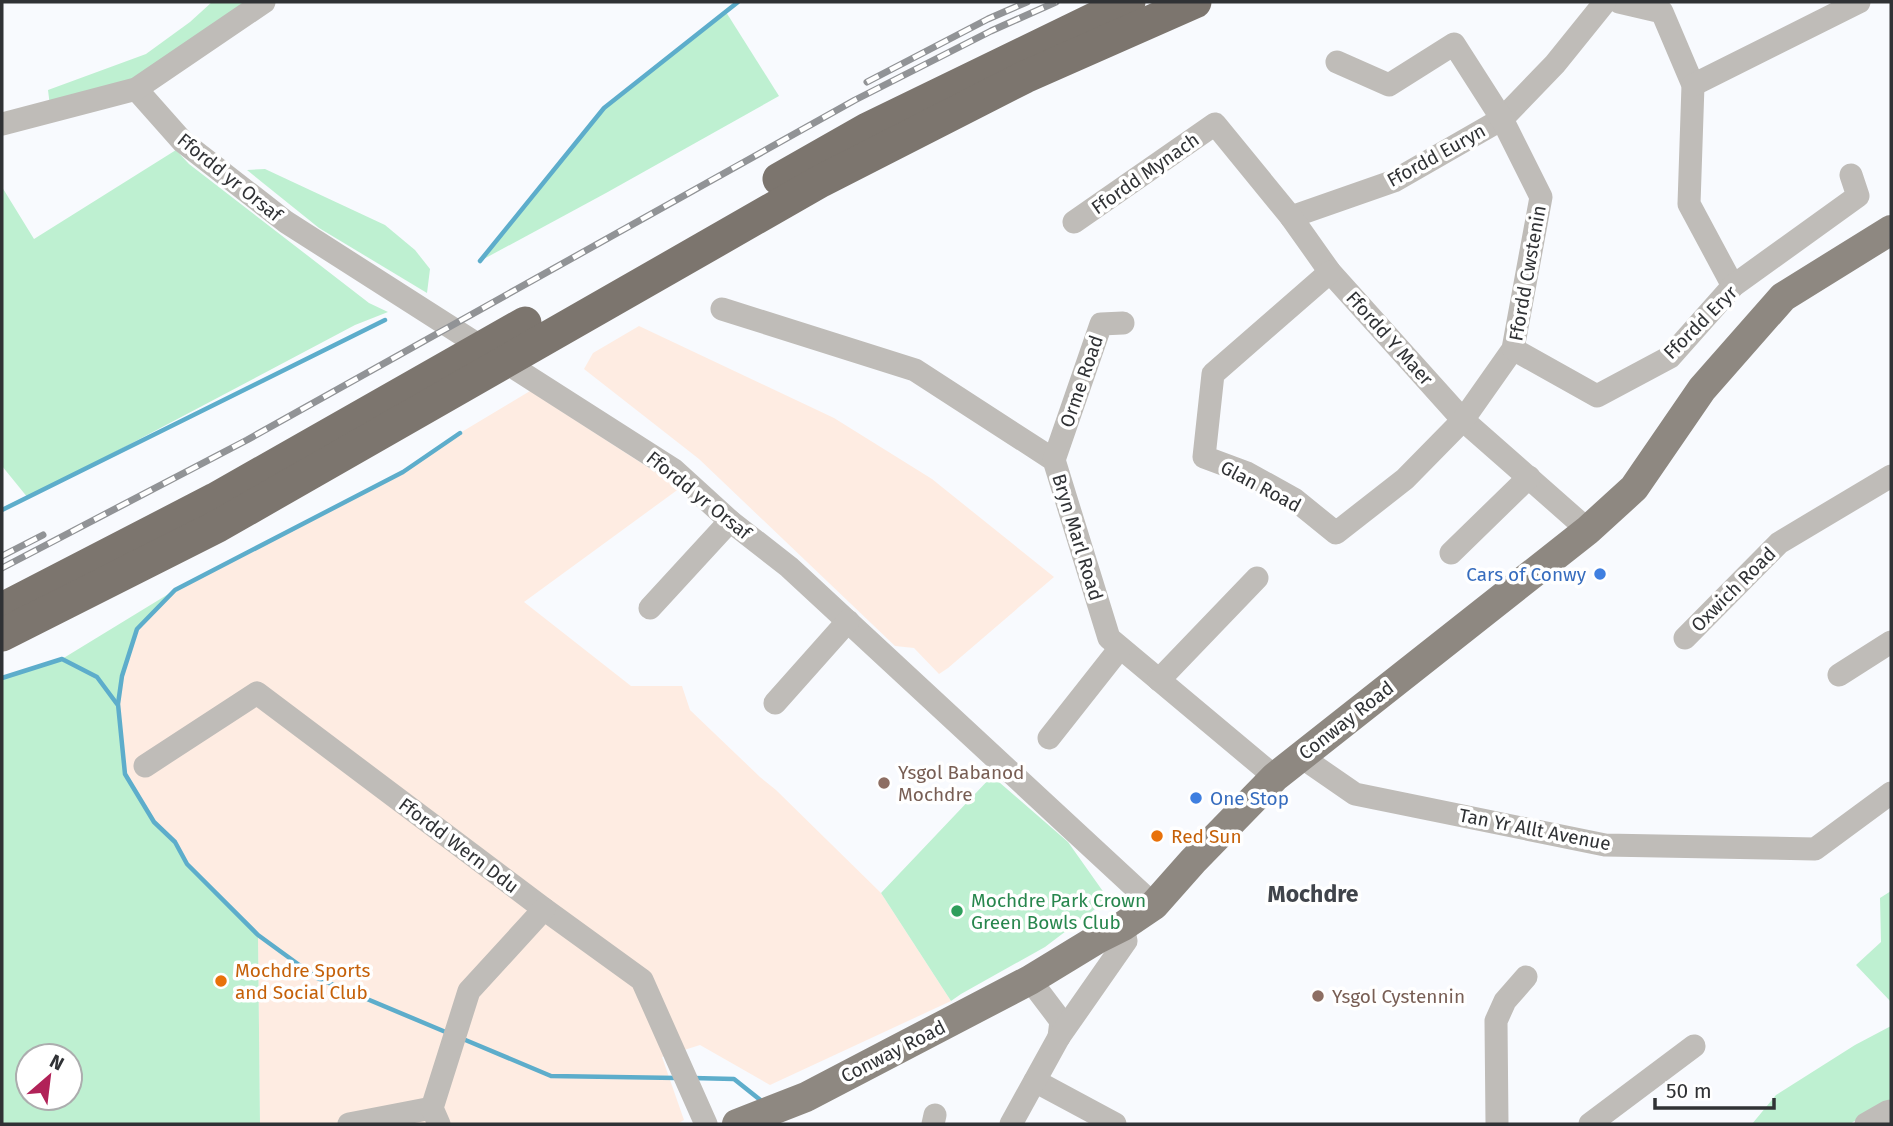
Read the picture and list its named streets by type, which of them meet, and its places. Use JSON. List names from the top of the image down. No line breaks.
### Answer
{"streets":{"main road":["Conway Road"],"street":["Ffordd Euryn","Ffordd Mynach","Ffordd yr Orsaf","Ffordd Cwstenin","Ffordd Eryr","Ffordd Y Maer","Orme Road","Glan Road","Bryn Marl Road","Oxwich Road","Tan Yr Allt Avenue","Ffordd Wern Ddu"]},"crossings":[["Ffordd Euryn","Ffordd Cwstenin"],["Ffordd Euryn","Ffordd Y Maer"],["Ffordd Mynach","Ffordd Y Maer"],["Ffordd yr Orsaf","Conway Road"],["Ffordd Cwstenin","Ffordd Eryr"],["Ffordd Cwstenin","Ffordd Y Maer"],["Ffordd Cwstenin","Glan Road"],["Ffordd Y Maer","Glan Road"],["Ffordd Y Maer","Conway Road"],["Orme Road","Bryn Marl Road"],["Bryn Marl Road","Conway Road"],["Conway Road","Tan Yr Allt Avenue"]],"districts":["Mochdre"],"places":["Cars of Conwy","Ysgol Babanod Mochdre","One Stop","Red Sun","Mochdre Park Crown Green Bowls Club","Mochdre Sports and Social Club","Ysgol Cystennin"],"scale_bar":"50 m","north":"top right"}
